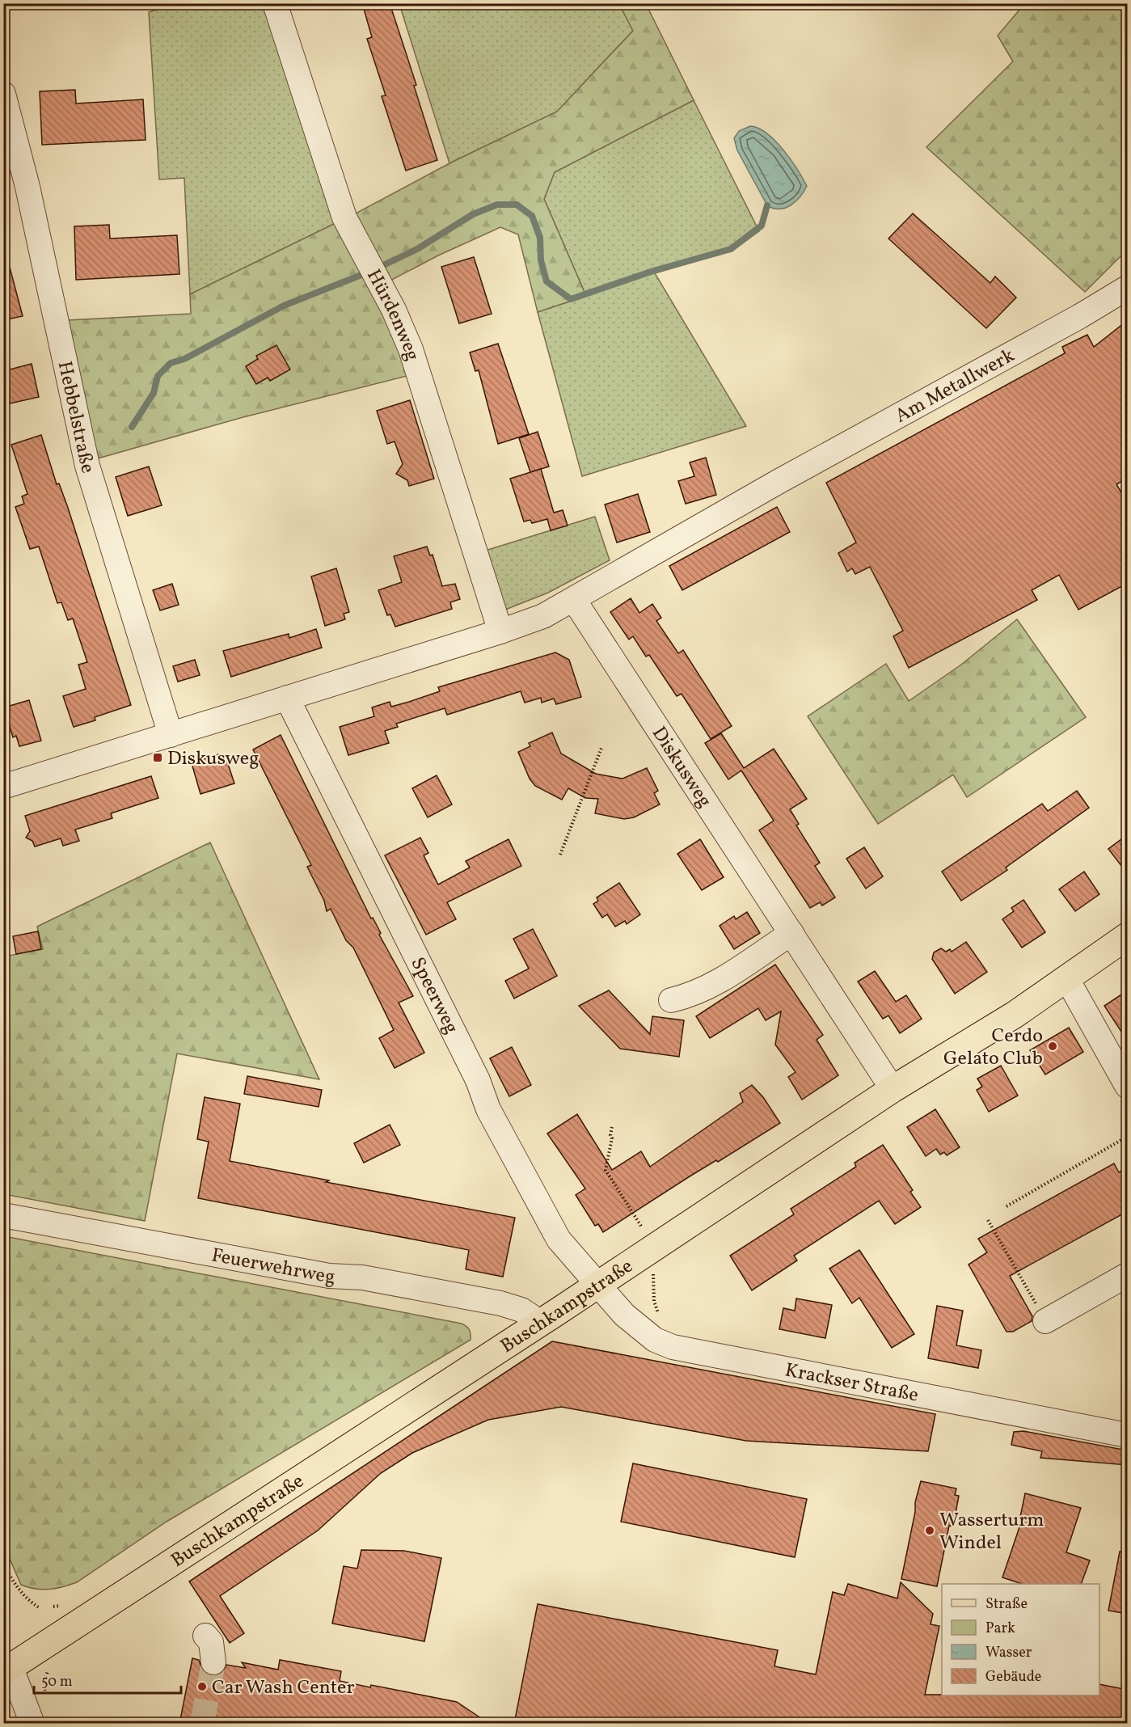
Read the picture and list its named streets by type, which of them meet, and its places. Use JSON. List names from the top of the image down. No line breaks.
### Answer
{"streets":{"main road":["Buschkampstraße"],"street":["Hürdenweg","Am Metallwerk","Hebbelstraße","Diskusweg","Speerweg","Feuerwehrweg","Krackser Straße"]},"crossings":[["Am Metallwerk","Diskusweg"],["Diskusweg","Buschkampstraße"],["Speerweg","Buschkampstraße"],["Speerweg","Krackser Straße"],["Feuerwehrweg","Buschkampstraße"],["Buschkampstraße","Krackser Straße"]],"places":{"transit":["Diskusweg"],"other":["Cerdo Gelato Club","Wasserturm Windel","Car Wash Center"]},"legend":["Straße","Park","Wasser","Gebäude"],"scale_bar":"50 m"}
